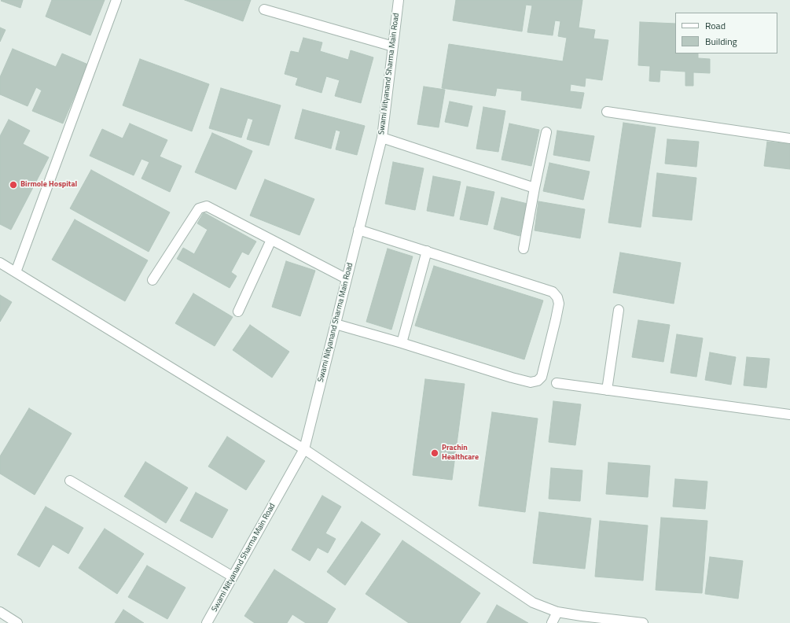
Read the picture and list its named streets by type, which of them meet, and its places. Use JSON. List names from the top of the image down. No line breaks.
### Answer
{"streets":{"street":["Swami Nityanand Sharma Main Road"]},"places":["Birmole Hospital","Prachin Healthcare"],"legend":["Road","Building"]}
